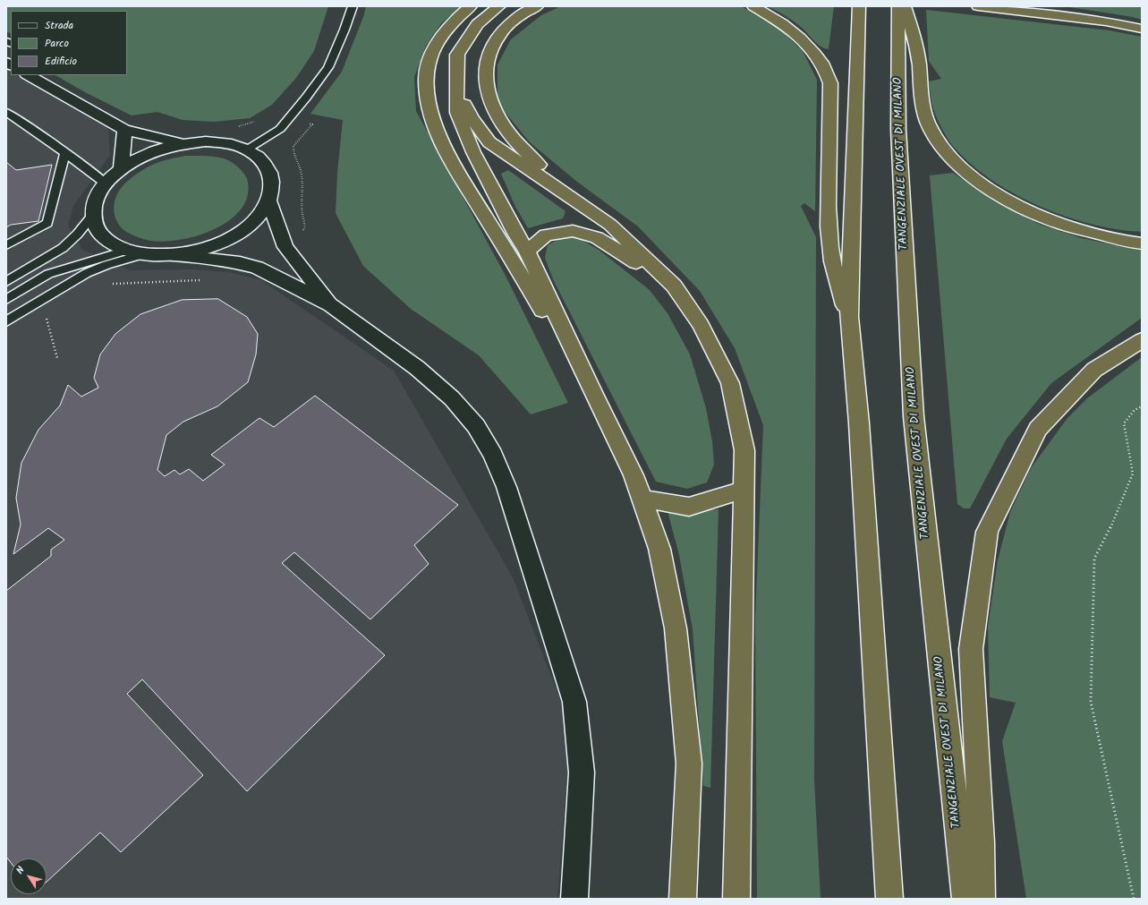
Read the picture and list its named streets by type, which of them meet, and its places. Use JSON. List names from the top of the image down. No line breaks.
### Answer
{"streets":{"highway":["TANGENZIALE OVEST DI MILANO"]},"legend":["Strada","Parco","Edificio"],"north":"top left"}
